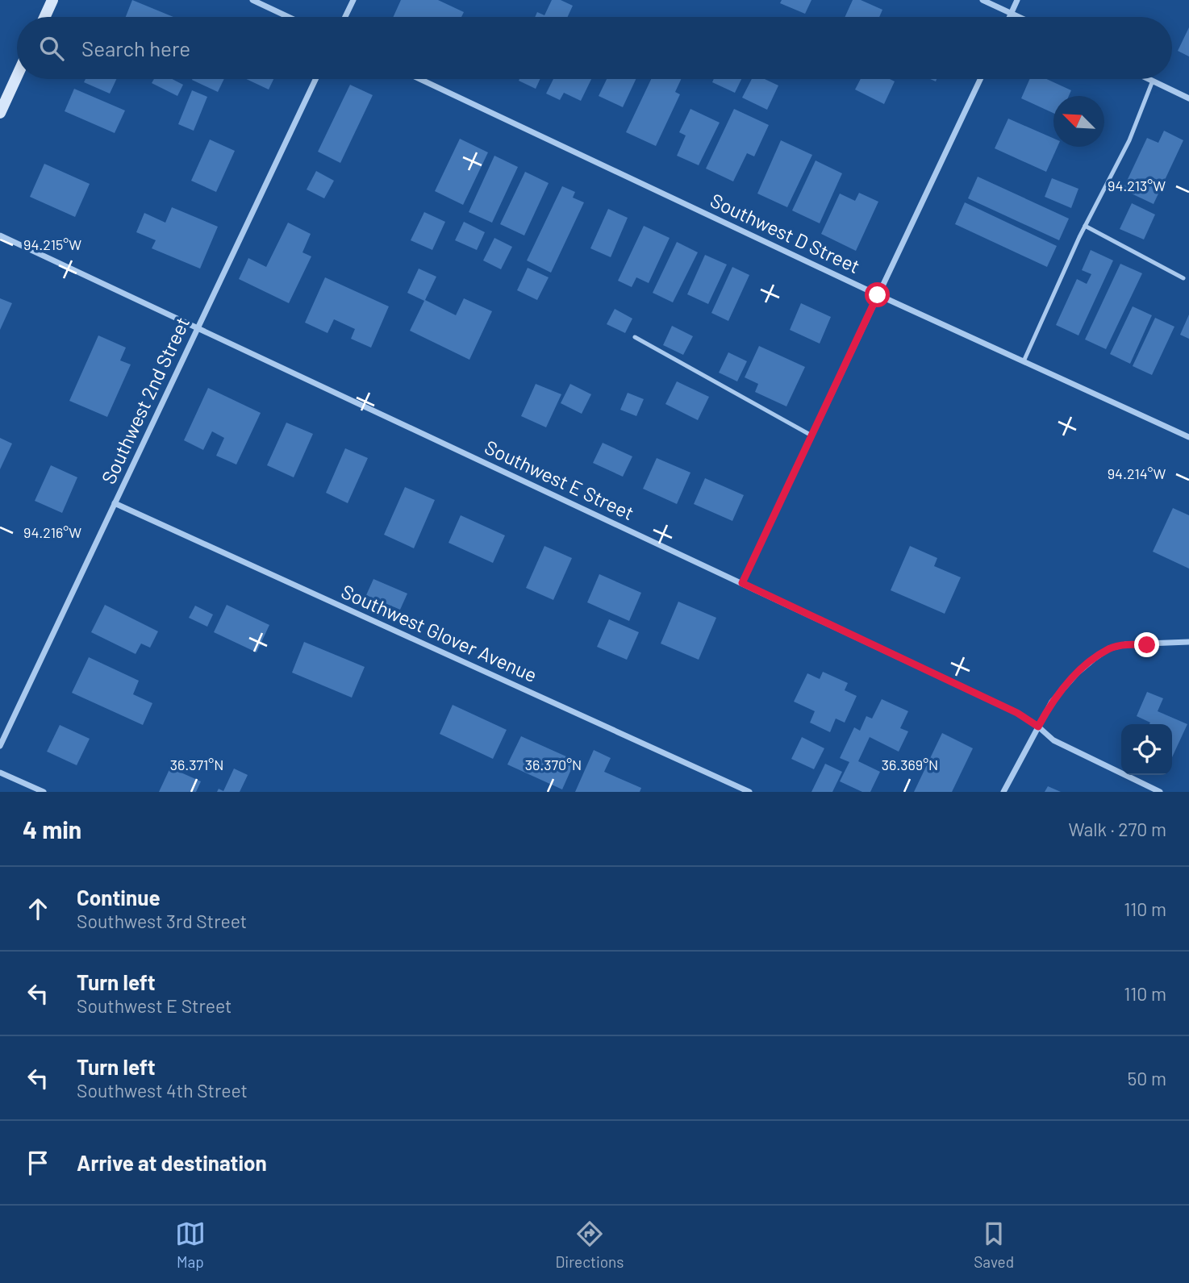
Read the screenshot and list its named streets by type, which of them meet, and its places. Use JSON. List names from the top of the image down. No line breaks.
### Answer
{"streets":{"street":["Southwest D Street","Southwest 2nd Street","Southwest E Street","Southwest Glover Avenue"]},"crossings":[["Southwest 2nd Street","Southwest E Street"],["Southwest 2nd Street","Southwest Glover Avenue"]],"north":"top left","page":{"search":"Search here","heading":["4 min","Walk · 270 m"],"list":[["Continue","Southwest 3rd Street","110 m"],["Turn left","Southwest E Street","110 m"],["Turn left","Southwest 4th Street","50 m"],"Arrive at destination"],"nav":["Map","Directions","Saved"]},"coordinates":["94.213°W","94.215°W","94.214°W","94.216°W","36.371°N","36.370°N","36.369°N"]}
